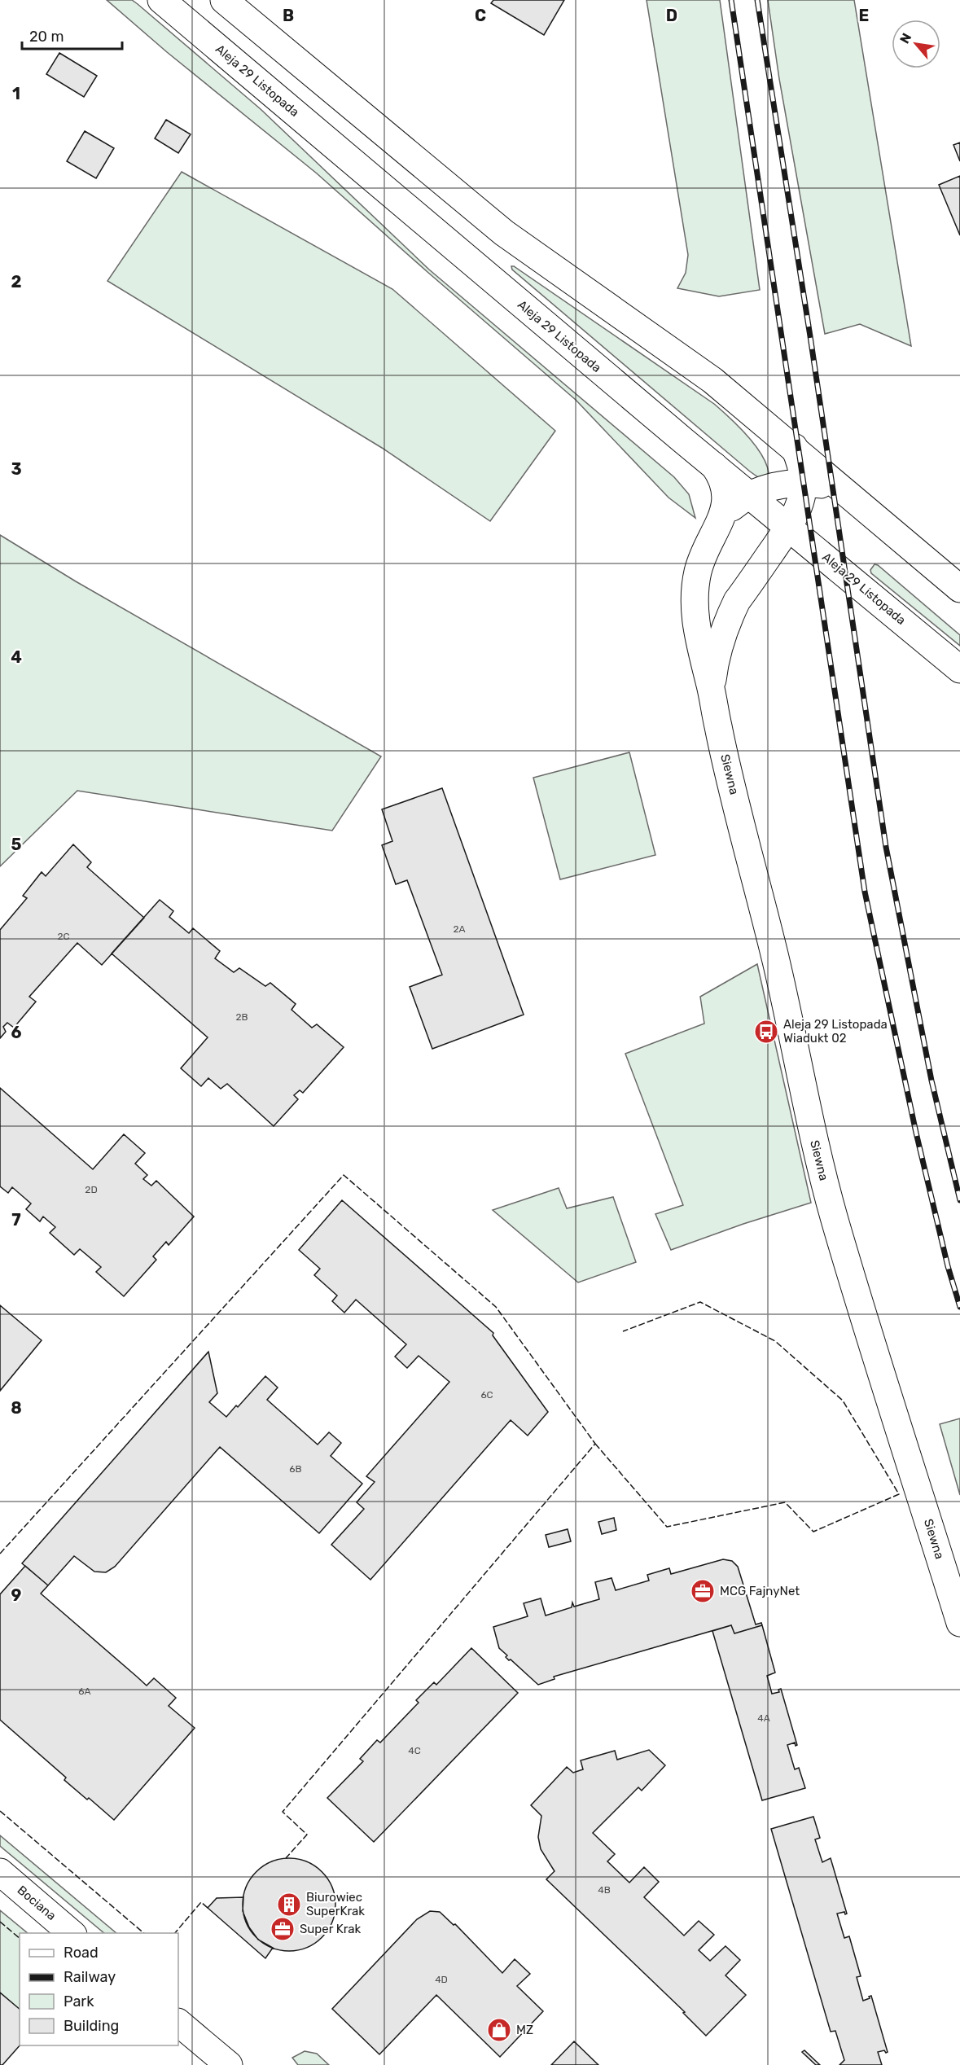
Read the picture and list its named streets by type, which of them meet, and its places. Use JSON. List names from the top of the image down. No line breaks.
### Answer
{"streets":{"main road":["Aleja 29 Listopada","Siewna","Bociana"]},"crossings":[["Aleja 29 Listopada","Siewna"]],"places":{"bus stop":["Aleja 29 Listopada Wiadukt 02"],"office":["MCG FajnyNet","Super Krak"],"building":["Biurowiec SuperKrak"],"shop":["MZ"]},"house_numbers":["2A","2C","2B","2D","6C","6B","6A","4A","4C","4B","4D"],"legend":["Road","Railway","Park","Building"],"scale_bar":"20 m","north":"top left","grid":{"columns":["B","C","D","E"],"rows":["1","2","3","4","5","6","7","8","9"]}}
